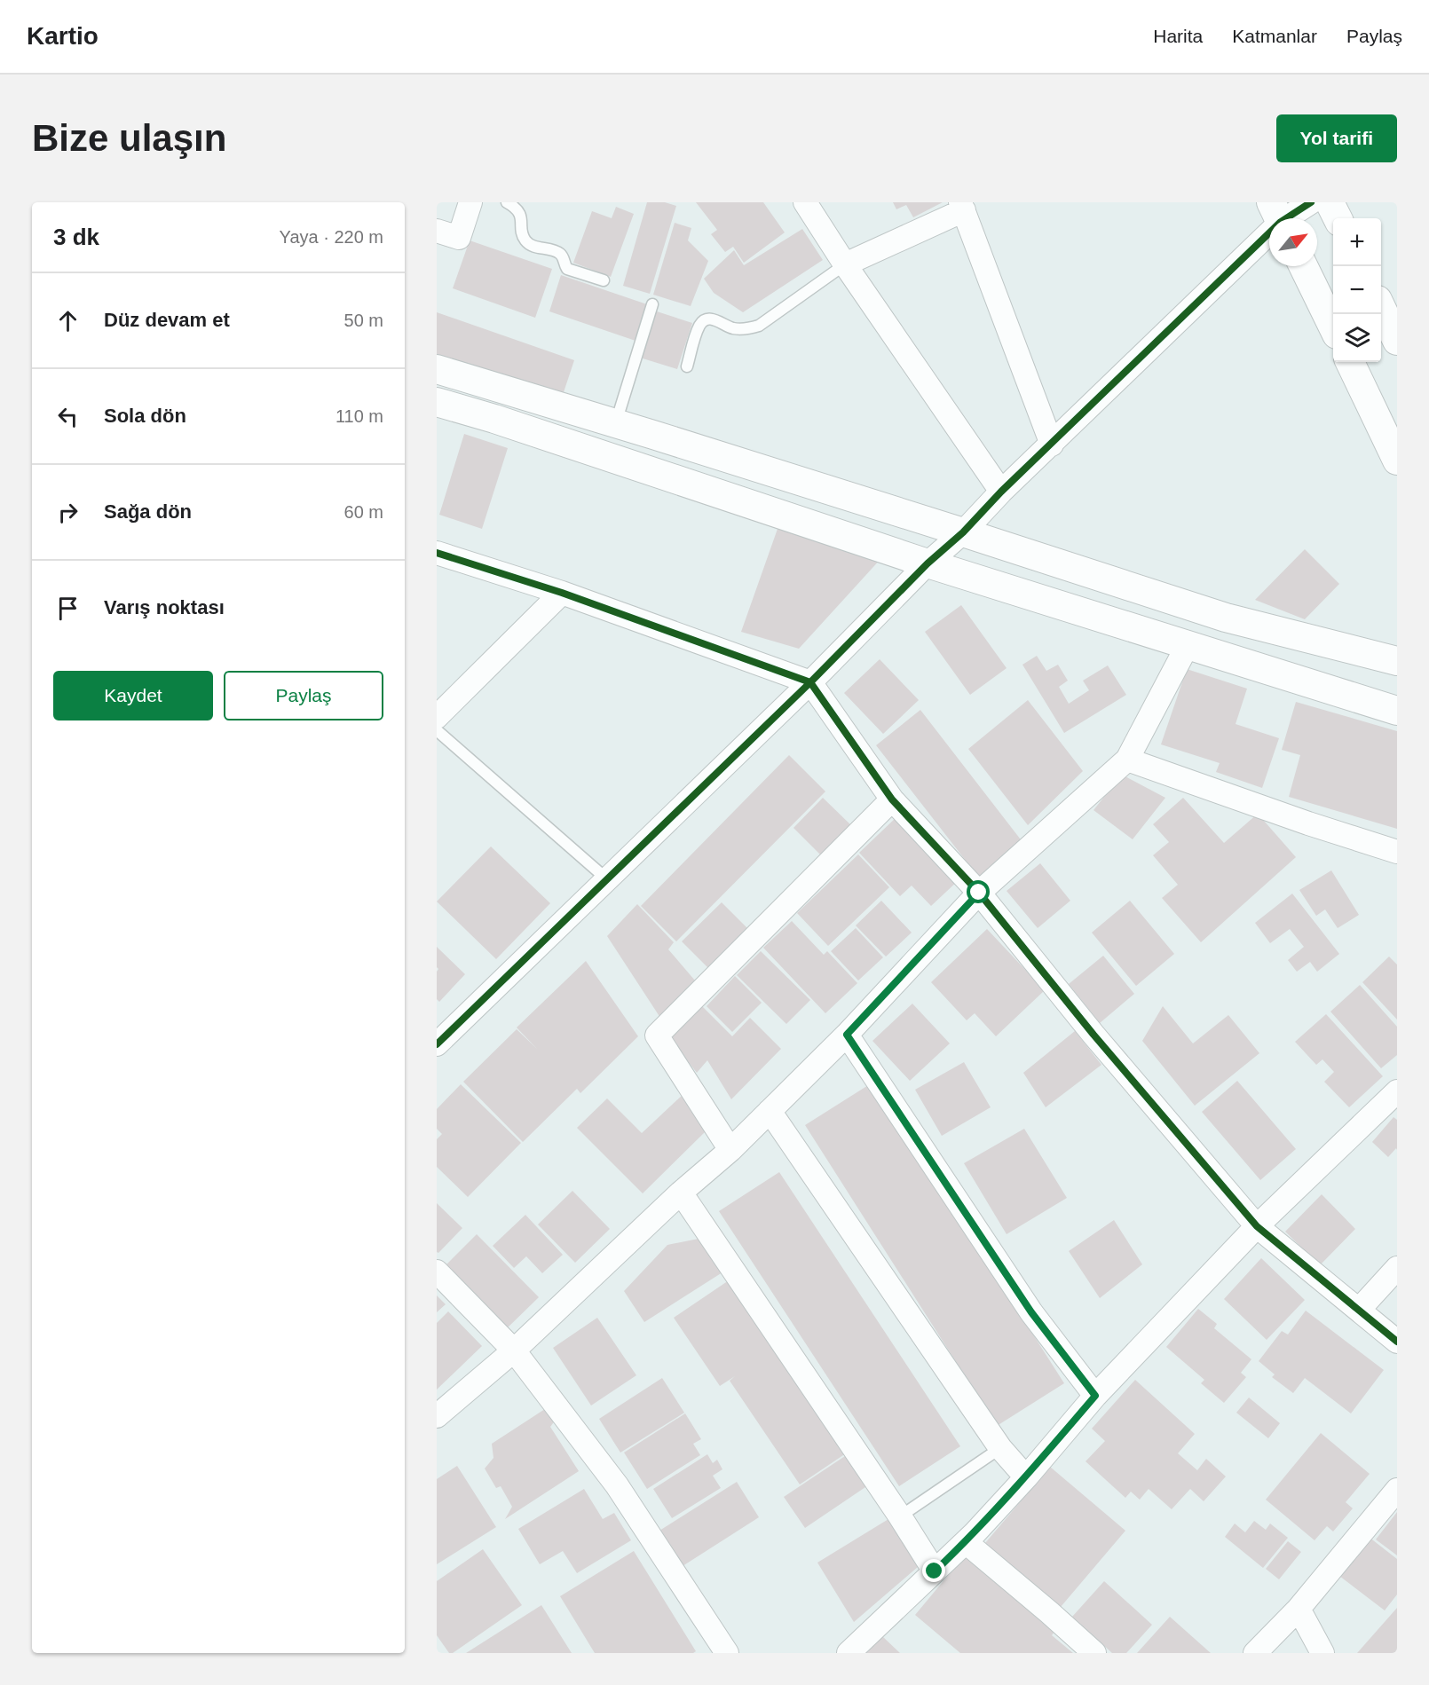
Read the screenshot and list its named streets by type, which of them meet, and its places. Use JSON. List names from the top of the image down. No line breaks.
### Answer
{"north":"top right","page":{"header":"Kartio","nav":["Harita","Katmanlar","Paylaş"],"buttons":["Yol tarifi",["Kaydet","Paylaş"]],"title":"Bize ulaşın","heading":["3 dk","Yaya · 220 m"],"map_buttons":["+","−"],"list":[["Düz devam et","50 m"],["Sola dön","110 m"],["Sağa dön","60 m"],"Varış noktası"]}}
